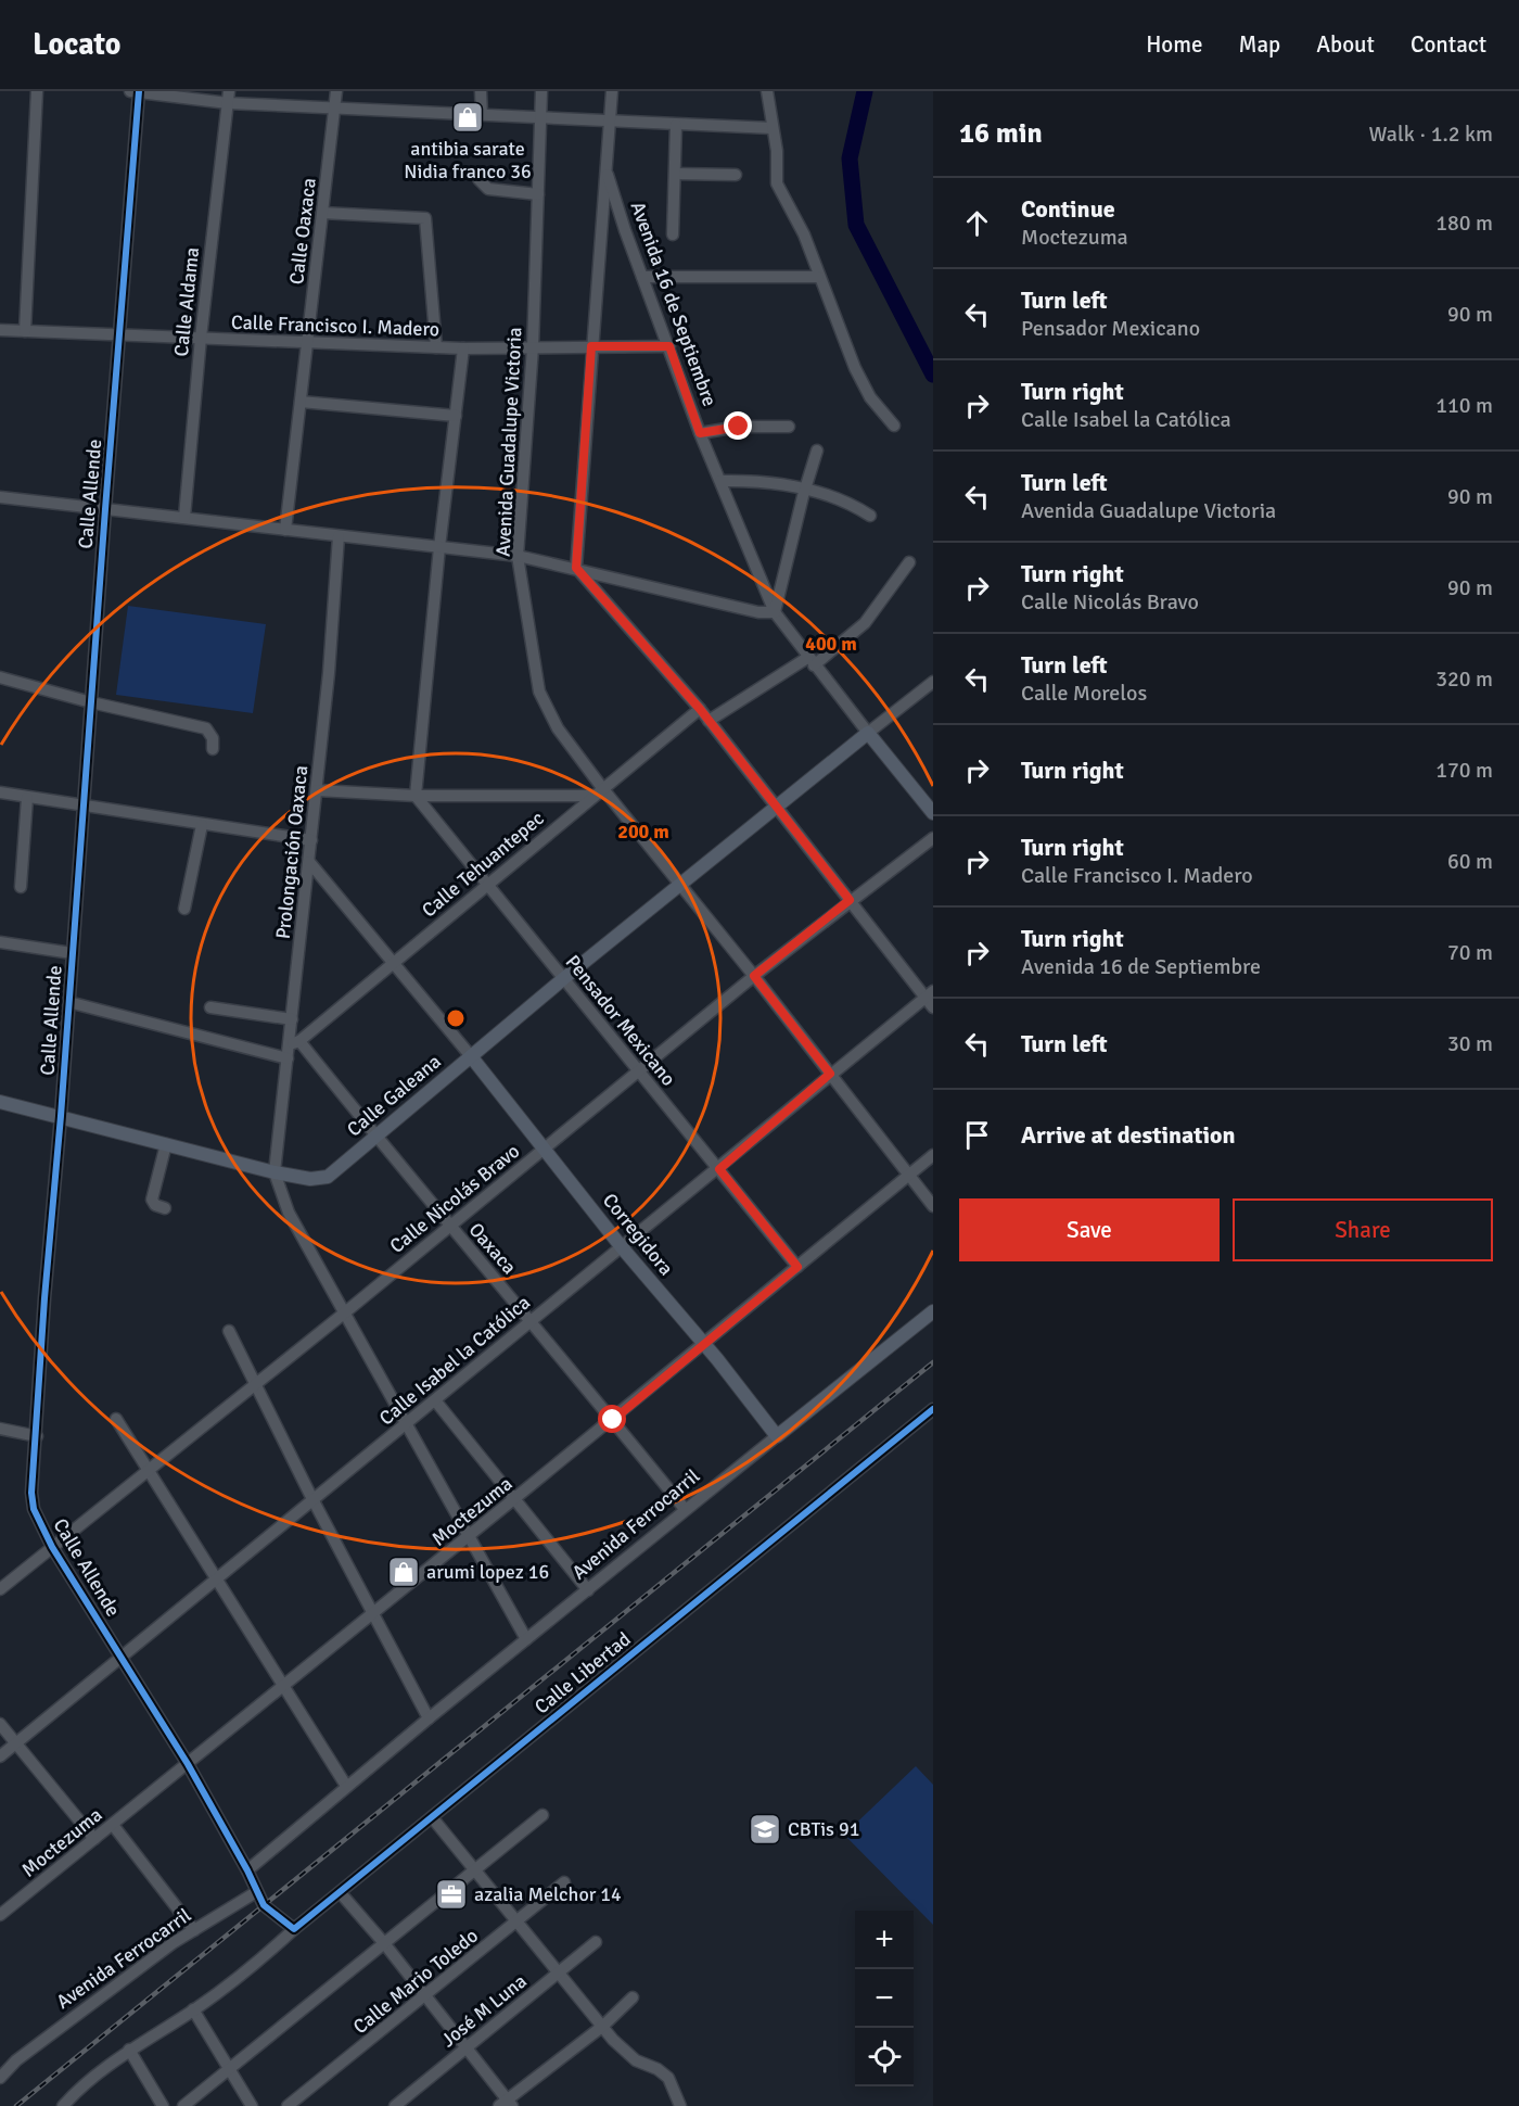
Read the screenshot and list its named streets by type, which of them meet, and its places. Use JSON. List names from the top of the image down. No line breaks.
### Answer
{"streets":{"main road":["Avenida 16 de Septiembre","Calle Galeana","Corregidora","Avenida Ferrocarril"],"street":["Calle Oaxaca","Calle Aldama","Calle Francisco I. Madero","Avenida Guadalupe Victoria","Calle Allende","Prolongación Oaxaca","Calle Tehuantepec","Pensador Mexicano","Calle Nicolás Bravo","Oaxaca","Calle Isabel la Católica","Moctezuma","Calle Libertad","Calle Mario Toledo","José M Luna"]},"crossings":[["Calle Oaxaca","Calle Francisco I. Madero"],["Calle Aldama","Calle Francisco I. Madero"],["Avenida 16 de Septiembre","Calle Francisco I. Madero"],["Avenida 16 de Septiembre","Calle Galeana"],["Calle Francisco I. Madero","Avenida Guadalupe Victoria"],["Calle Francisco I. Madero","Calle Allende"],["Avenida Guadalupe Victoria","Calle Tehuantepec"],["Avenida Guadalupe Victoria","Calle Galeana"],["Avenida Guadalupe Victoria","Calle Nicolás Bravo"],["Avenida Guadalupe Victoria","Calle Isabel la Católica"],["Avenida Guadalupe Victoria","Moctezuma"],["Calle Allende","Calle Galeana"],["Calle Allende","Calle Nicolás Bravo"],["Calle Allende","Calle Isabel la Católica"],["Calle Allende","Moctezuma"],["Calle Allende","Avenida Ferrocarril"],["Prolongación Oaxaca","Calle Tehuantepec"],["Prolongación Oaxaca","Calle Galeana"],["Prolongación Oaxaca","Oaxaca"],["Calle Tehuantepec","Pensador Mexicano"],["Calle Tehuantepec","Oaxaca"],["Pensador Mexicano","Calle Galeana"],["Pensador Mexicano","Calle Nicolás Bravo"],["Pensador Mexicano","Calle Isabel la Católica"],["Pensador Mexicano","Moctezuma"],["Calle Galeana","Corregidora"],["Calle Galeana","Oaxaca"],["Calle Nicolás Bravo","Corregidora"],["Calle Nicolás Bravo","Oaxaca"],["Corregidora","Calle Isabel la Católica"],["Corregidora","Moctezuma"],["Corregidora","Avenida Ferrocarril"],["Oaxaca","Calle Isabel la Católica"],["Oaxaca","Moctezuma"],["Oaxaca","Avenida Ferrocarril"]],"places":{"shop":["antibia sarate Nidia franco 36","arumi lopez 16"],"school or university":["CBTis 91"],"office":["azalia Melchor 14"]},"page":{"header":"Locato","nav":["Home","Map","About","Contact"],"heading":["16 min","Walk · 1.2 km"],"list":[["Continue","Moctezuma","180 m"],["Turn left","Pensador Mexicano","90 m"],["Turn right","Calle Isabel la Católica","110 m"],["Turn left","Avenida Guadalupe Victoria","90 m"],["Turn right","Calle Nicolás Bravo","90 m"],["Turn left","Calle Morelos","320 m"],["Turn right","170 m"],["Turn right","Calle Francisco I. Madero","60 m"],["Turn right","Avenida 16 de Septiembre","70 m"],["Turn left","30 m"],"Arrive at destination"],"buttons":["Save","Share"],"map_buttons":["+","−"]},"rings":["400 m","200 m"]}
